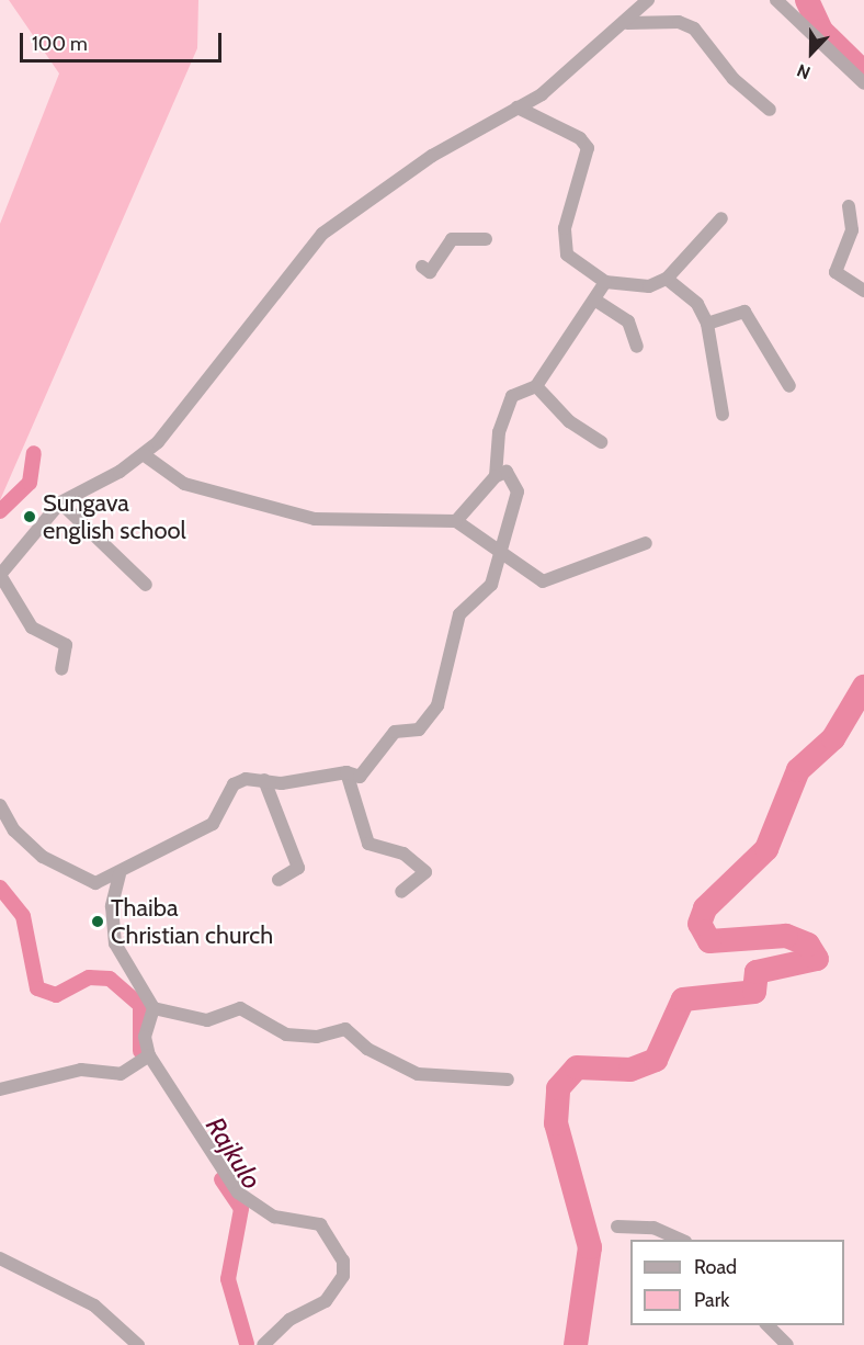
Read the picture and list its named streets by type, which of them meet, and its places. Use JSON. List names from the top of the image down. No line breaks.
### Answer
{"water":["Rajkulo"],"places":["Sungava english school","Thaiba Christian church"],"legend":["Road","Park"],"scale_bar":"100 m","north":"bottom"}
